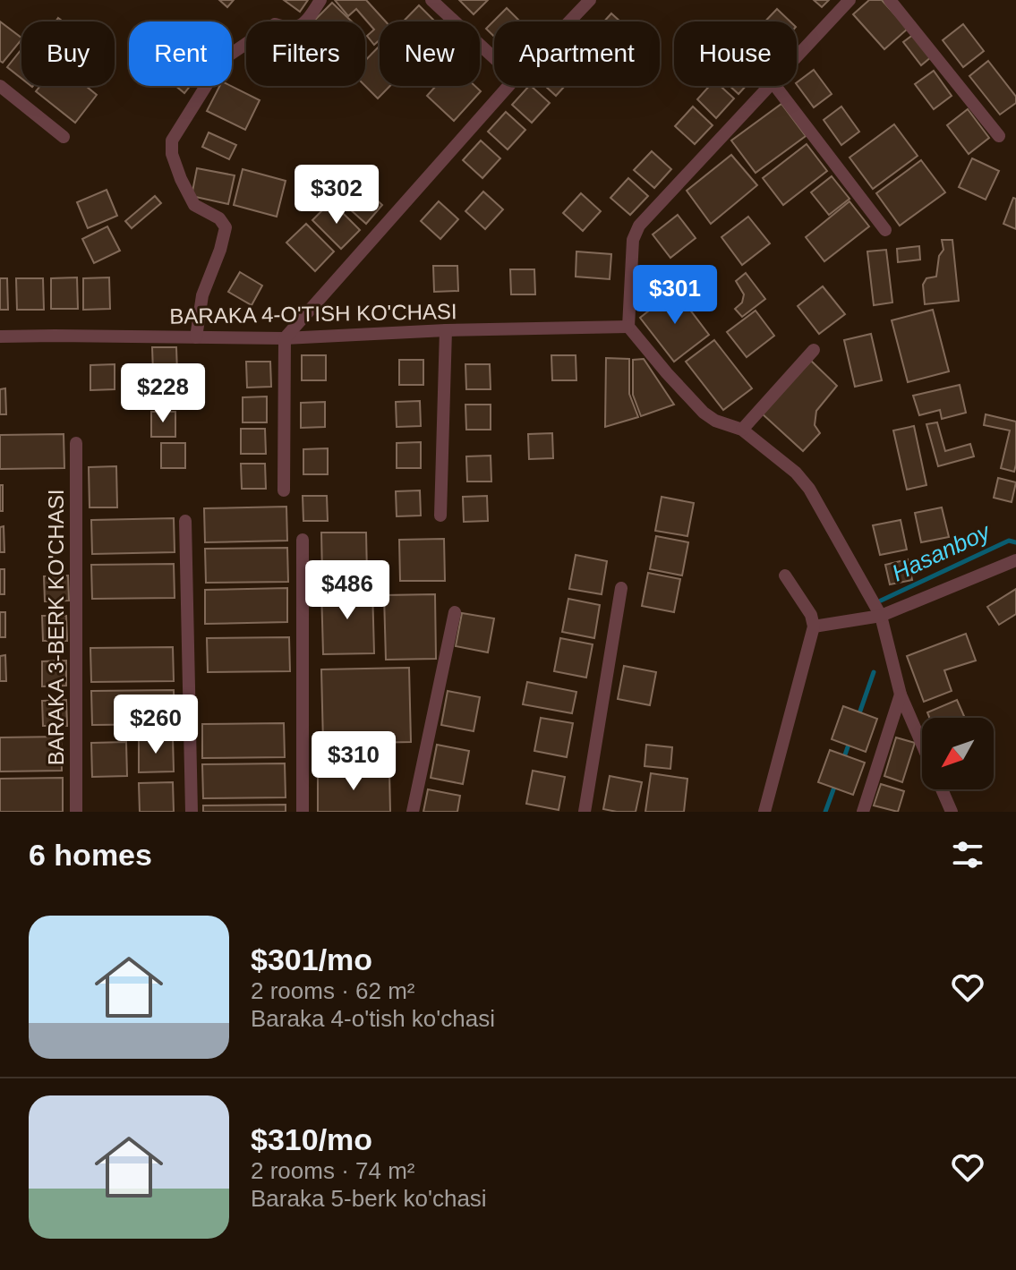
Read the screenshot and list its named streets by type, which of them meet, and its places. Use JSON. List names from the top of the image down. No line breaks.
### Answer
{"streets":{"street":["BARAKA 4-O'TISH KO'CHASI","BARAKA 3-BERK KO'CHASI"]},"water":["Hasanboy"],"north":"bottom left","page":{"chip":["Buy","Rent","Filters","New","Apartment","House"],"price":["$302","$301","$228","$486","$260","$310"],"heading":"6 homes","list":[{"name":"$301/mo","note":"2 rooms · 62 m² · Baraka 4-o'tish ko'chasi"},{"name":"$310/mo","note":"2 rooms · 74 m² · Baraka 5-berk ko'chasi"}]}}
